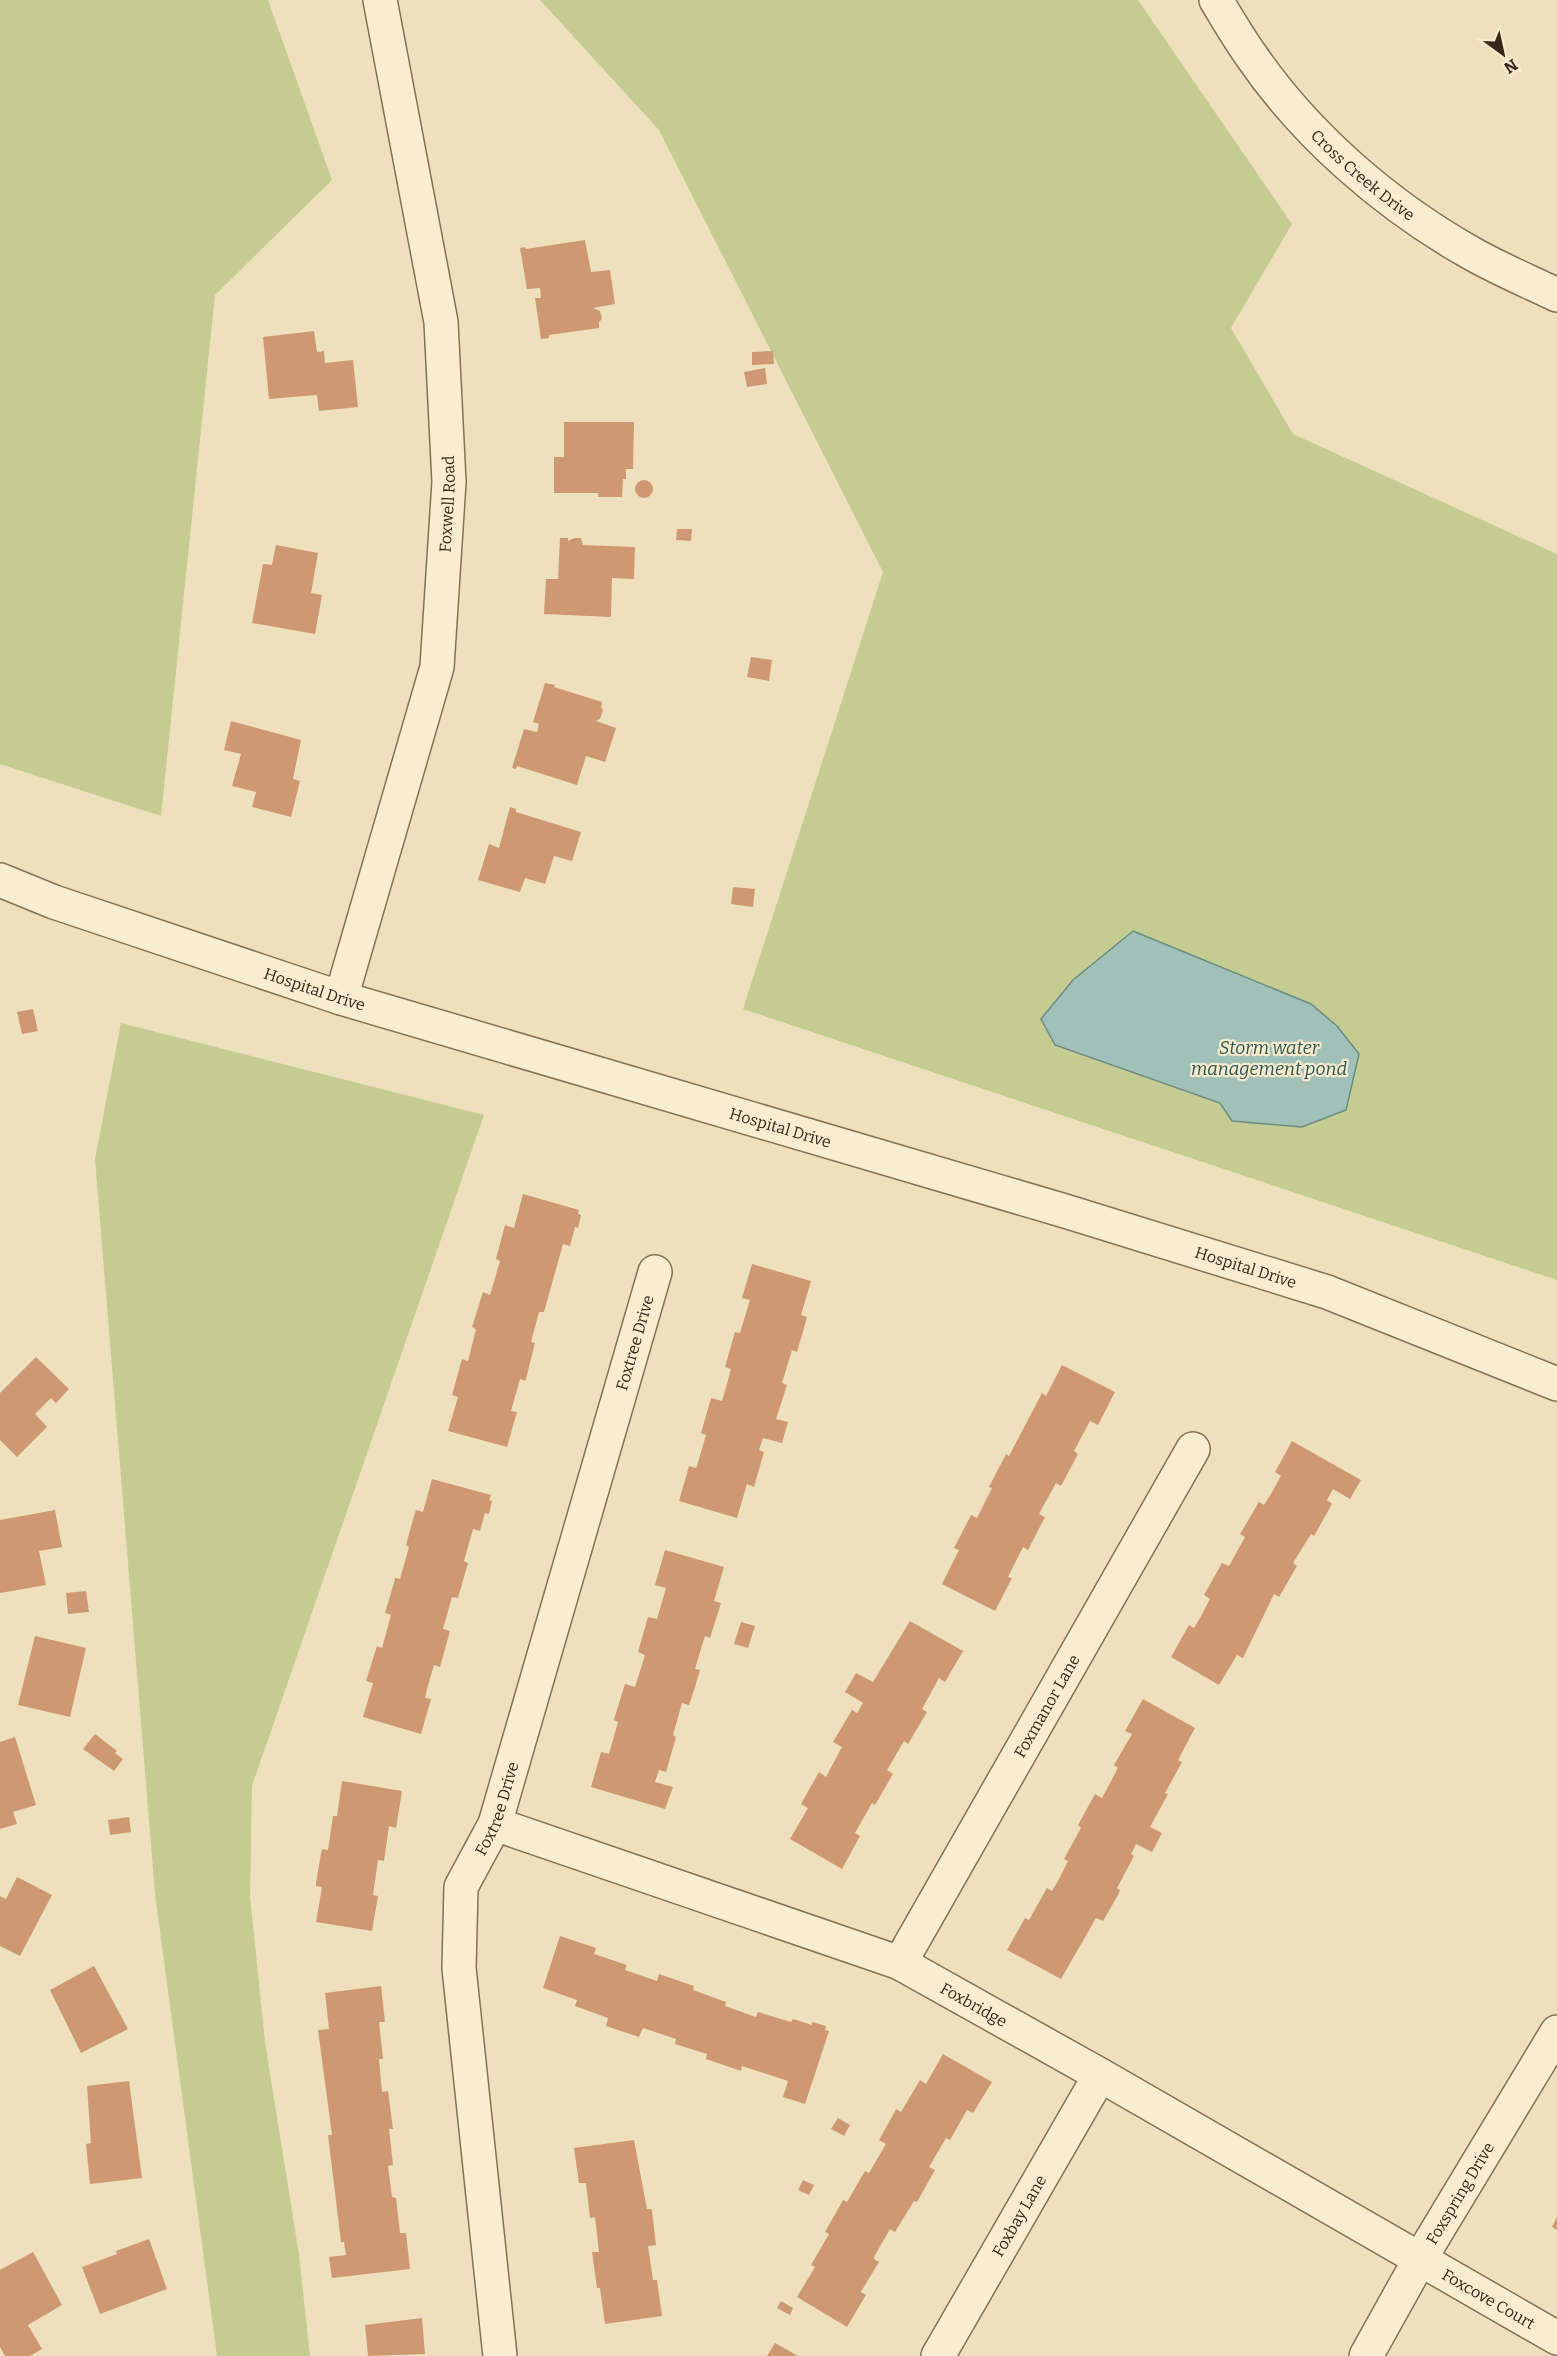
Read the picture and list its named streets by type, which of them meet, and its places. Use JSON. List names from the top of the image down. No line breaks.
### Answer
{"streets":{"street":["Cross Creek Drive","Foxwell Road","Hospital Drive","Foxtree Drive","Foxmanor Lane","Foxbridge","Foxspring Drive","Foxbay Lane","Foxcove Court"]},"crossings":[["Foxwell Road","Hospital Drive"],["Foxtree Drive","Foxbridge"],["Foxmanor Lane","Foxbridge"],["Foxbridge","Foxspring Drive"],["Foxbridge","Foxbay Lane"],["Foxbridge","Foxcove Court"],["Foxspring Drive","Foxcove Court"]],"water":["Storm water management pond"],"north":"bottom right"}
